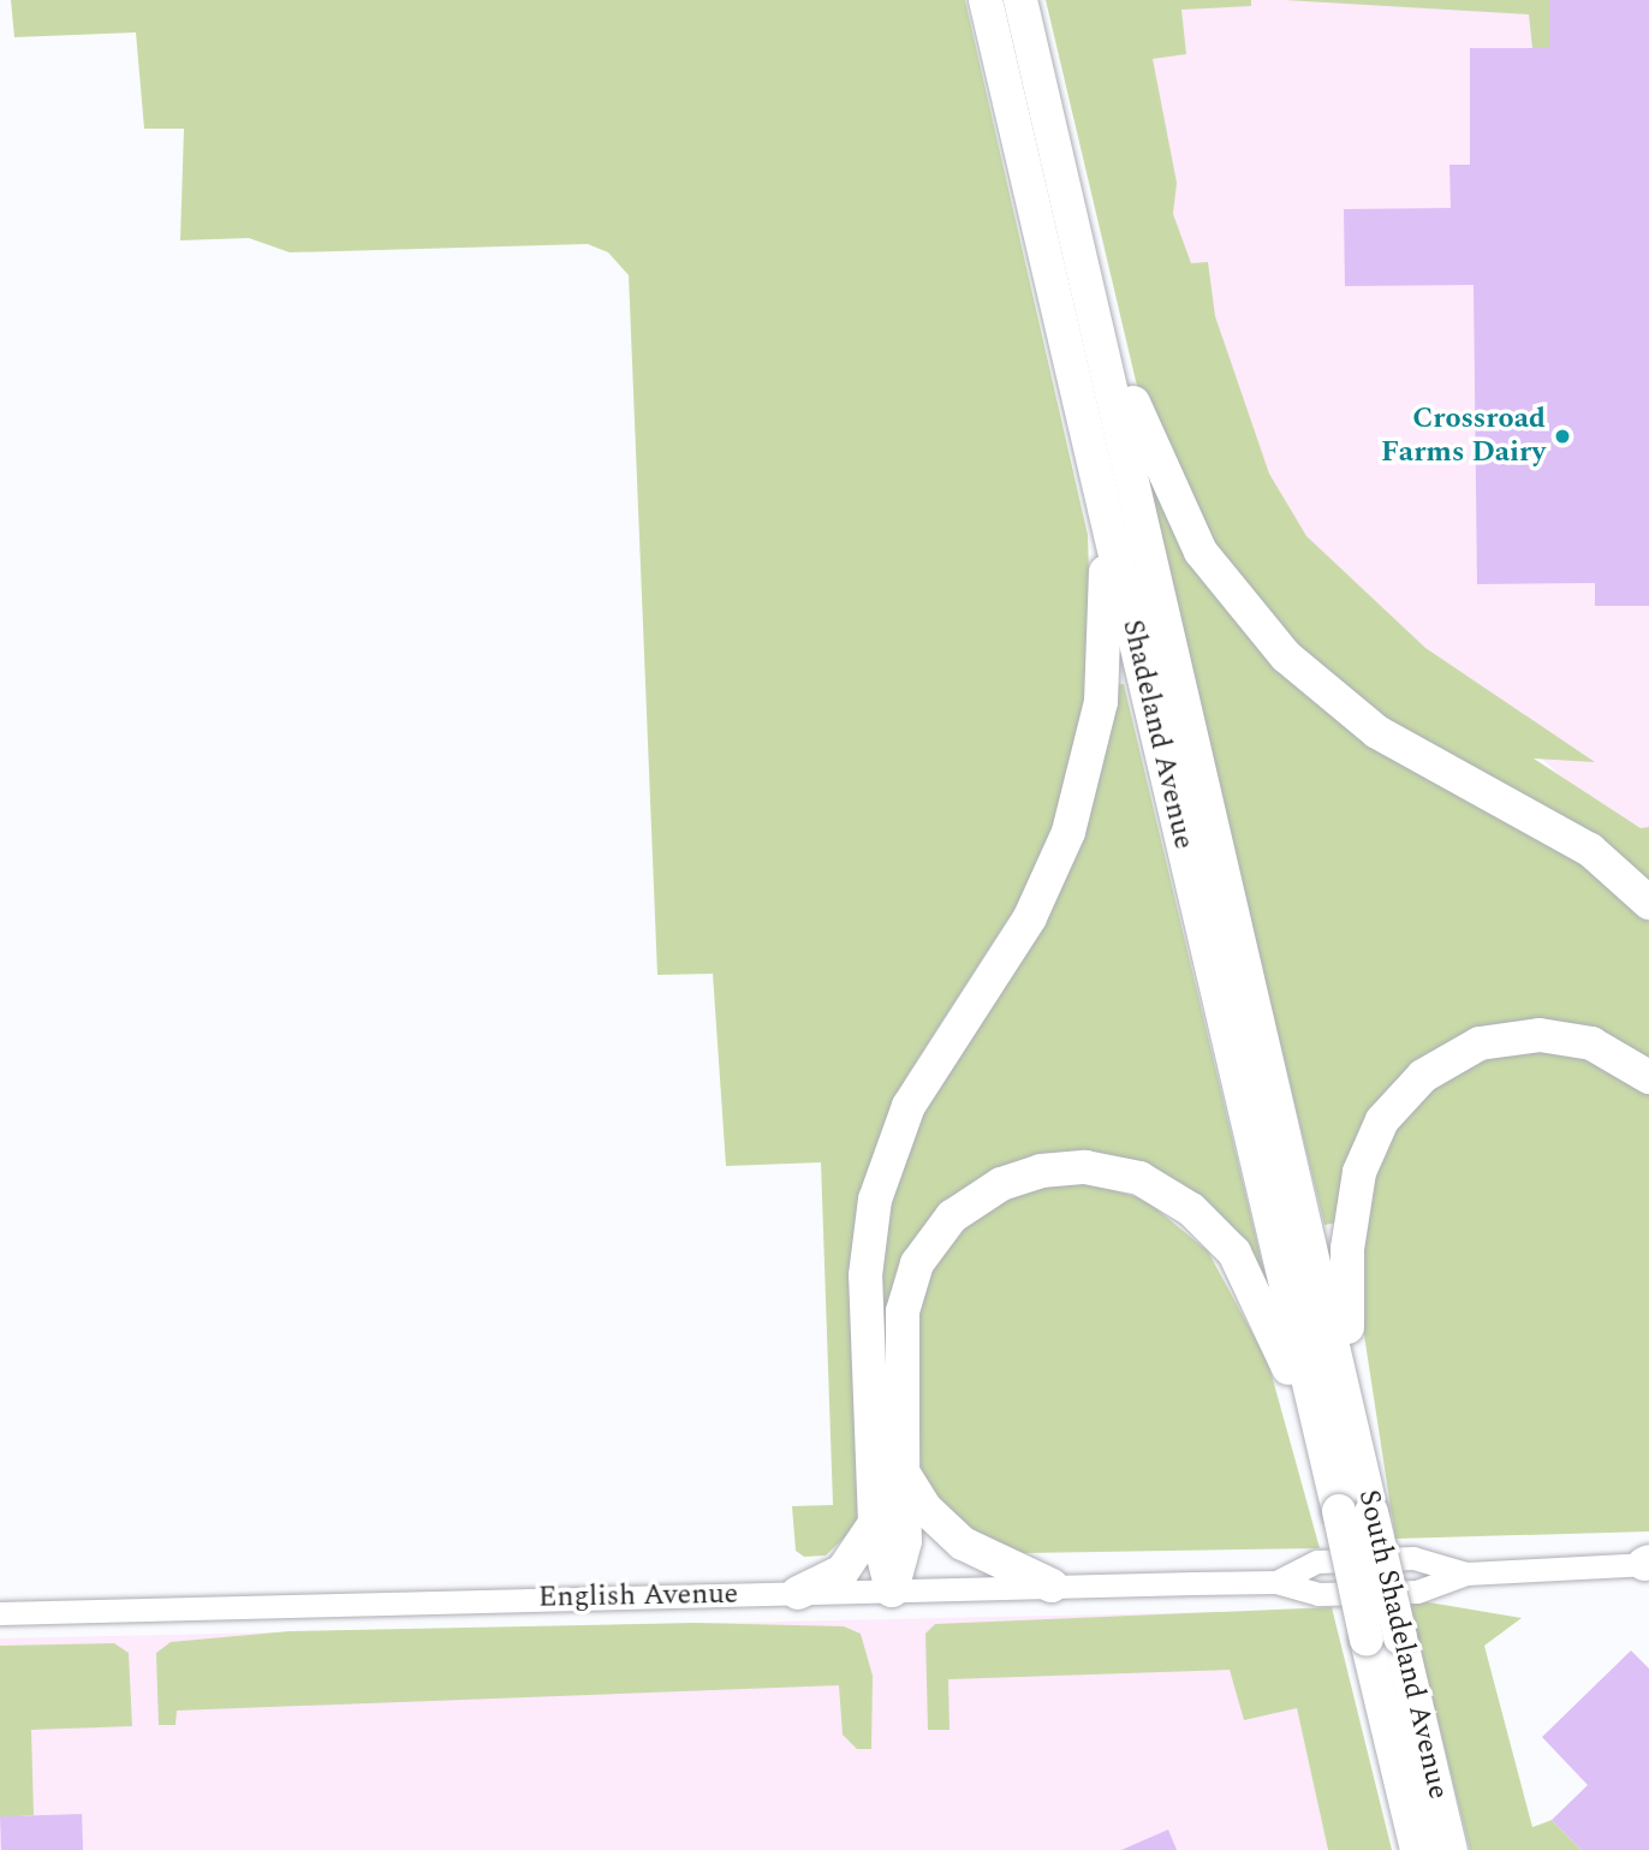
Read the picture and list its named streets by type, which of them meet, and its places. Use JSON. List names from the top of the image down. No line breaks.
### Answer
{"streets":{"highway":["Shadeland Avenue","South Shadeland Avenue"],"street":["English Avenue"]},"crossings":[["Shadeland Avenue","South Shadeland Avenue"]],"places":["Crossroad Farms Dairy"]}
